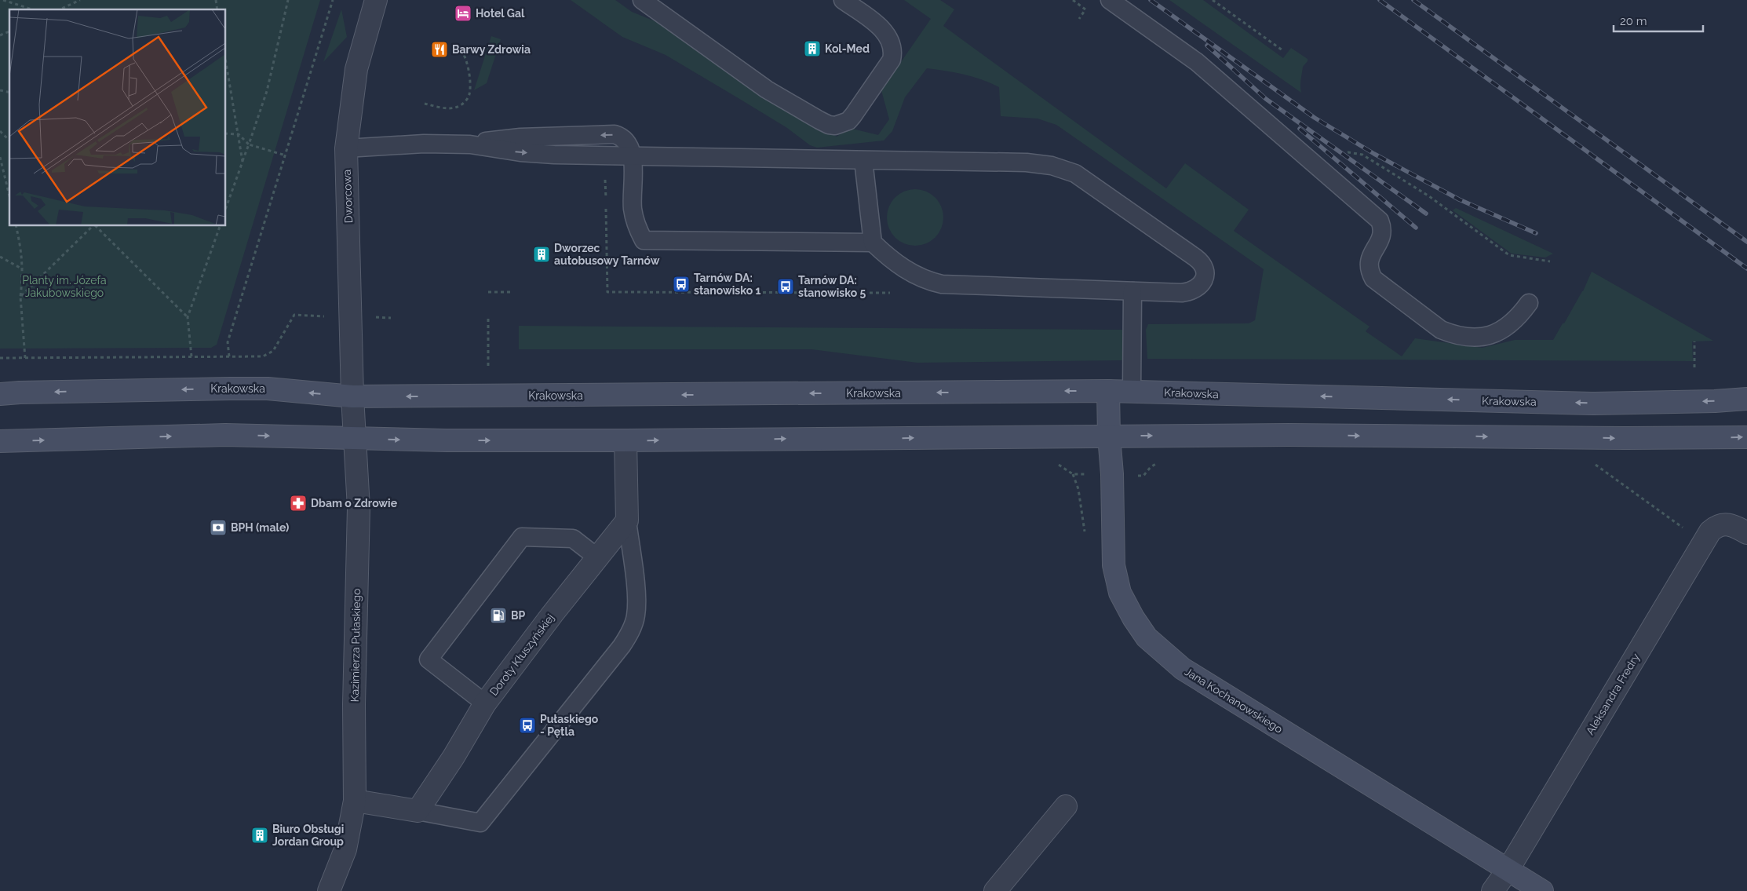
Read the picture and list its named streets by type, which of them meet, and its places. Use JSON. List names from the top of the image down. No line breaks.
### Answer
{"streets":{"street":["Dworcowa","Krakowska","Kazimierza Pułaskiego","Doroty Kłuszyńskiej","Aleksandra Fredry","Jana Kochanowskiego"]},"crossings":[["Dworcowa","Krakowska"],["Dworcowa","Kazimierza Pułaskiego"],["Krakowska","Kazimierza Pułaskiego"],["Krakowska","Jana Kochanowskiego"],["Aleksandra Fredry","Jana Kochanowskiego"]],"parks":["Planty im. Józefa Jakubowskiego"],"places":{"hotel":["Hotel Gal"],"building":["Kol-Med","Dworzec autobusowy Tarnów","Biuro Obsługi Jordan Group"],"restaurant":["Barwy Zdrowia"],"bus stop":["Tarnów DA: stanowisko 1","Tarnów DA: stanowisko 5","Pułaskiego - Pętla"],"pharmacy":["Dbam o Zdrowie"],"bank":["BPH (male)"],"fuel station":["BP"]},"scale_bar":"20 m"}
